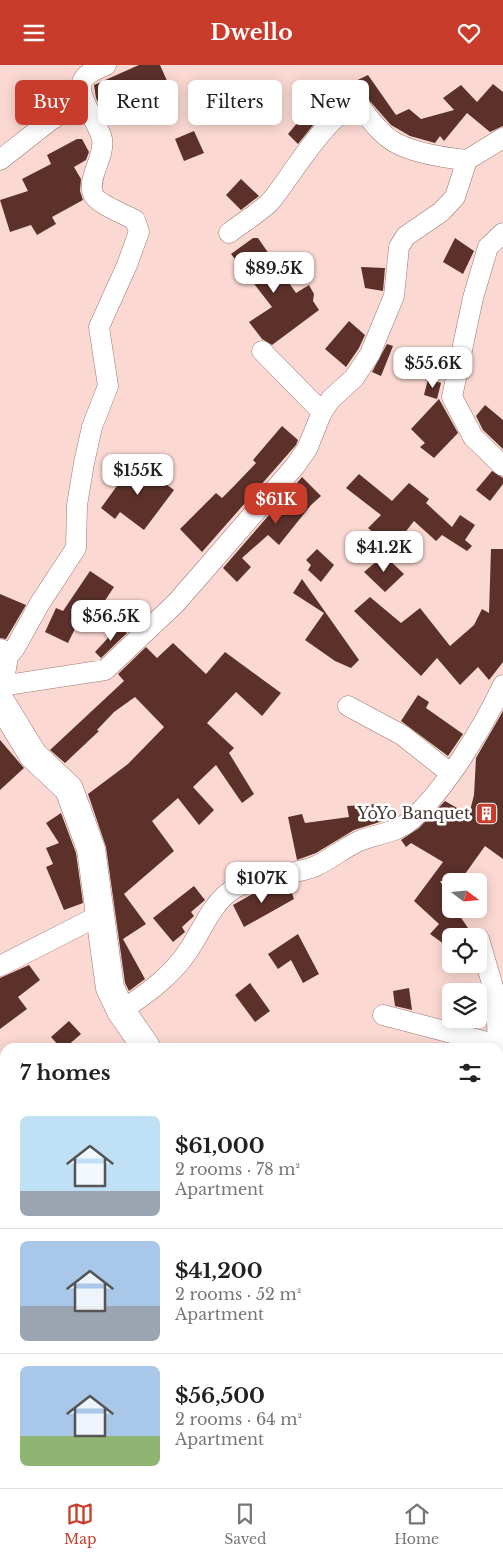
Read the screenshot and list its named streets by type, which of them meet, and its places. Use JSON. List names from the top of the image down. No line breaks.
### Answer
{"places":{"building":["YoYo Banquet"]},"north":"right","page":{"header":"Dwello","chip":["Buy","Rent","Filters","New"],"price":["$89.5K","$55.6K","$155K","$61K","$41.2K","$56.5K","$107K"],"heading":"7 homes","list":[{"name":"$61,000","note":"2 rooms · 78 m² · Apartment"},{"name":"$41,200","note":"2 rooms · 52 m² · Apartment"},{"name":"$56,500","note":"2 rooms · 64 m² · Apartment"}],"tabs":["Map","Saved","Home"]}}
